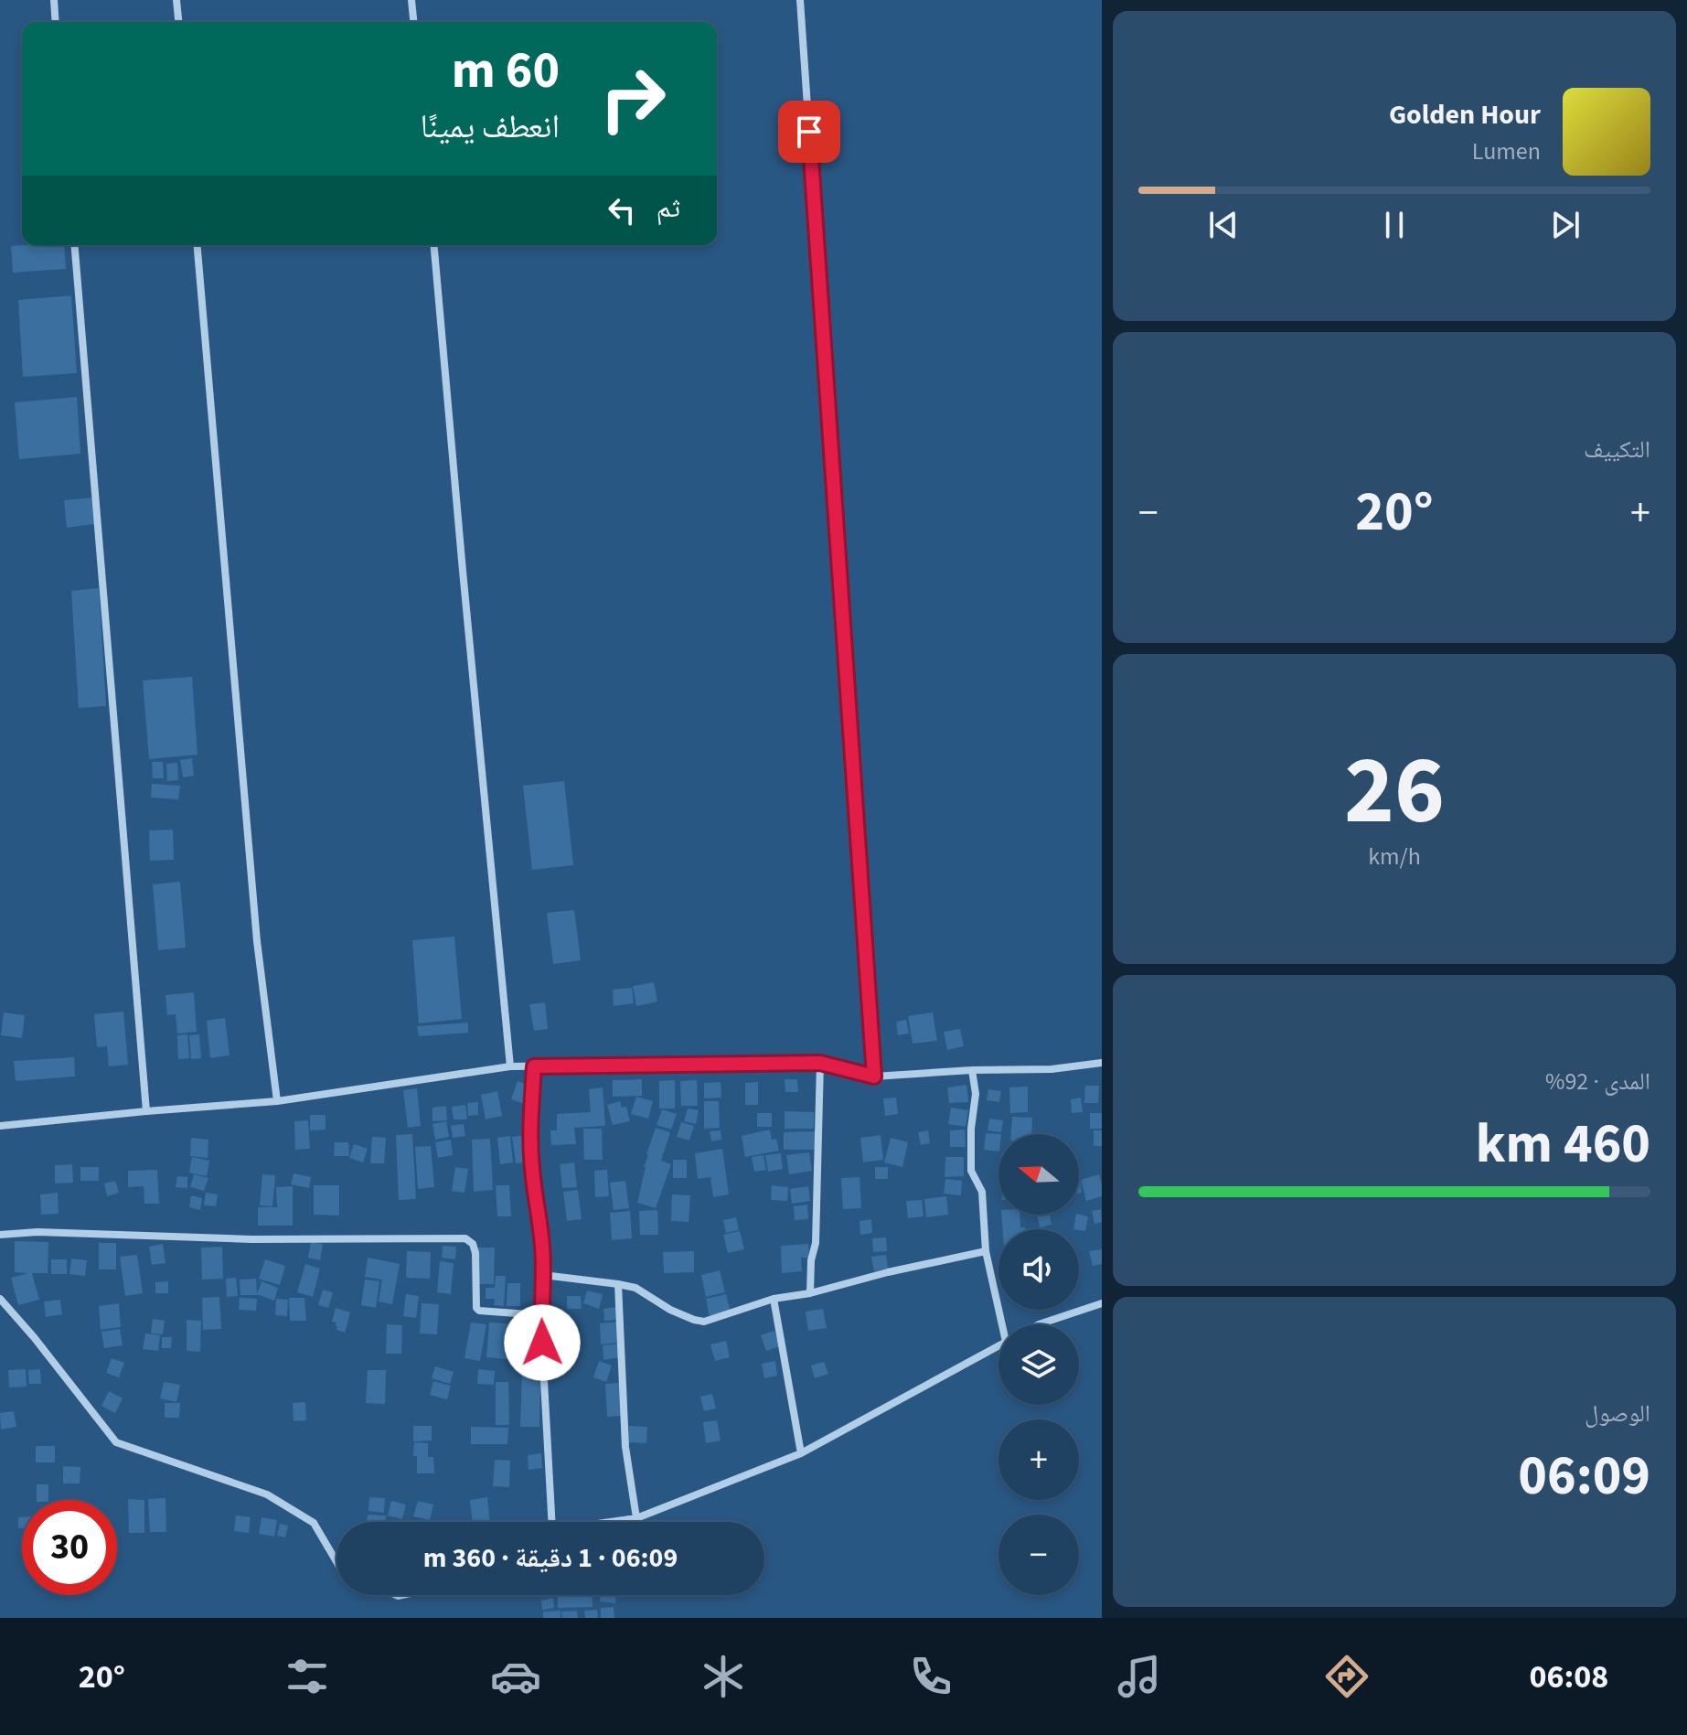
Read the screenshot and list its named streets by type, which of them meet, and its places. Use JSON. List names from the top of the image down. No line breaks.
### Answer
{"north":"left","page":{"turn":["60 m","انعطف يمينًا"],"song":["Golden Hour","Lumen"],"then":"ثم","tile":["التكييف",["26","km/h"],["المدى · 92%","460 km"],["الوصول","06:09"]],"heat":["−","20°","+"],"map_buttons":["+","−"],"limit":"30","trip":"06:09 · 1 دقيقة · 360 m","tabs":["06:08","20°"]}}
